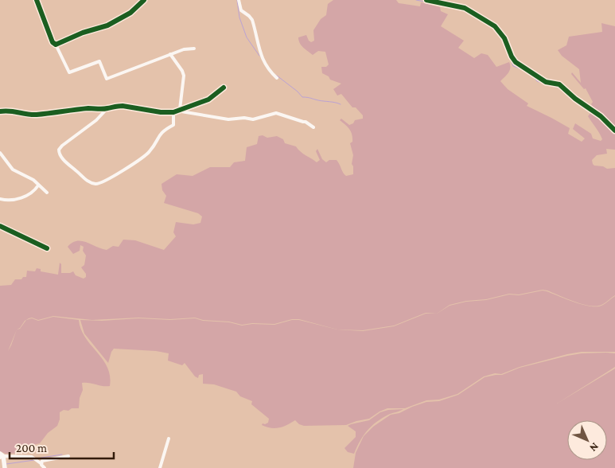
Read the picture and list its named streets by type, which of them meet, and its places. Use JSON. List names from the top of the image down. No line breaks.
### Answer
{"scale_bar":"200 m","north":"bottom right"}
